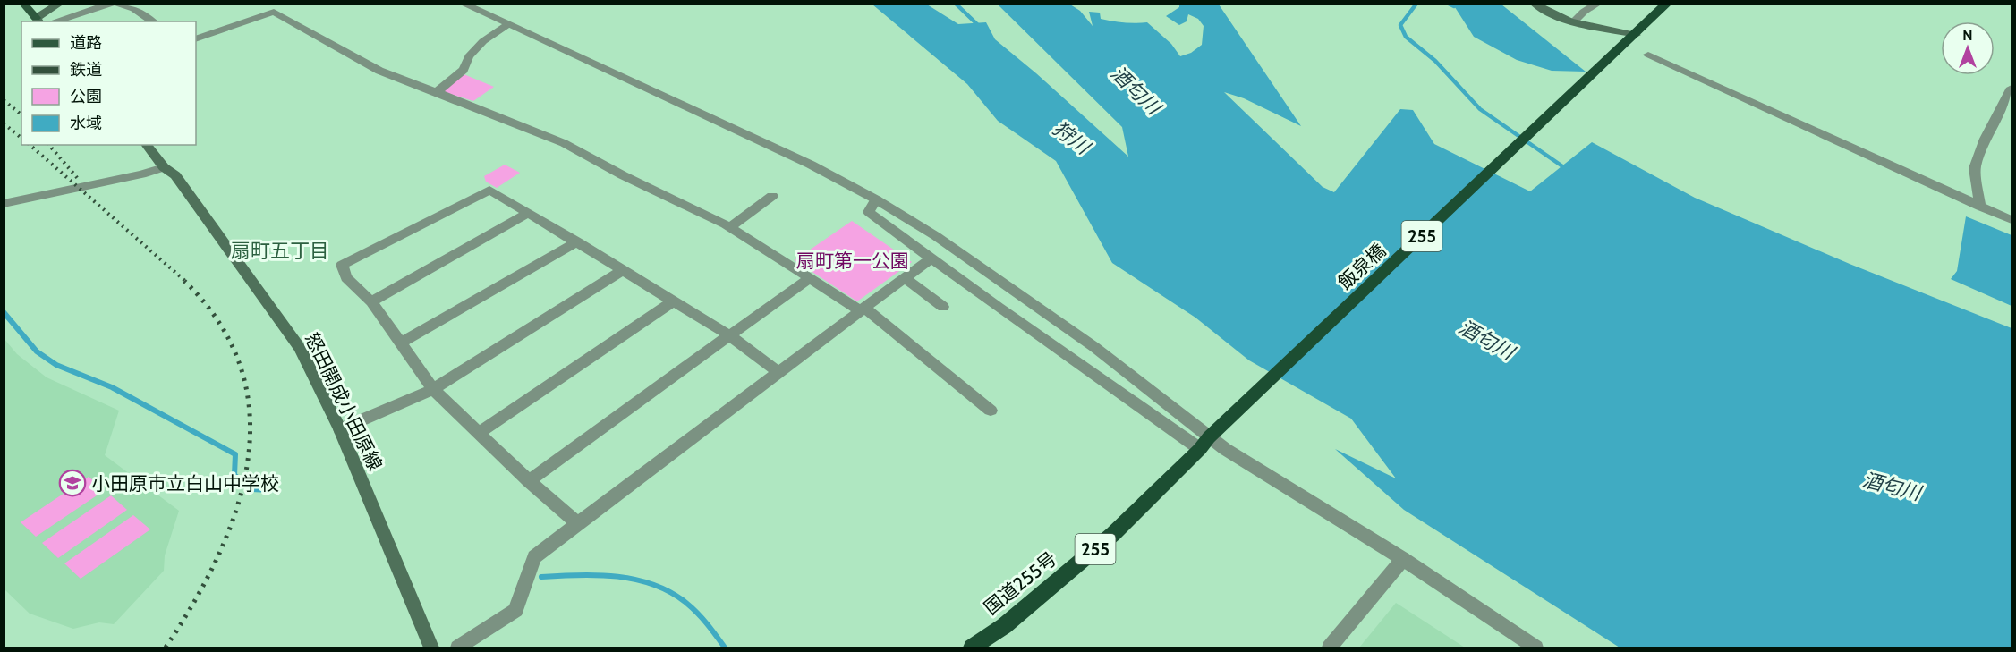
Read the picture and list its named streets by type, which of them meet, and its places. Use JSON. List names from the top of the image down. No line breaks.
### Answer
{"streets":{"highway":["255","飯泉橋","国道255号"],"main road":["怒田開成小田原線"]},"crossings":[["255","飯泉橋"],["飯泉橋","国道255号"]],"districts":["扇町五丁目"],"water":["酒匂川","狩川"],"parks":["扇町第一公園"],"places":{"school or university":["小田原市立白山中学校"]},"legend":["道路","鉄道","公園","水域"],"north":"top"}
